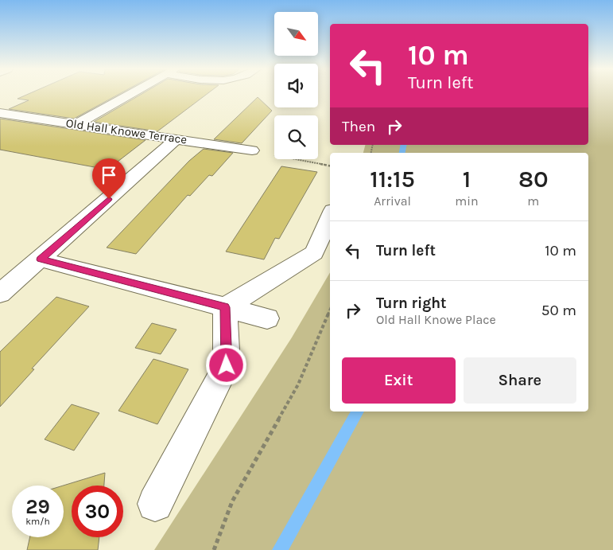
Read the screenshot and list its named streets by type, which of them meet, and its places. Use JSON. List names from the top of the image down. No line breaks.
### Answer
{"streets":{"street":["Old Hall Knowe Terrace"]},"north":"bottom right","page":{"turn":["10 m","Turn left"],"then":"Then","eta":["11:15","Arrival","1","min","80","m"],"list":[{"name":"Turn left","value":"10 m"},{"name":"Turn right","note":"Old Hall Knowe Place","value":"50 m"}],"buttons":["Exit","Share"],"speed":"29 km/h","limit":"30"}}
